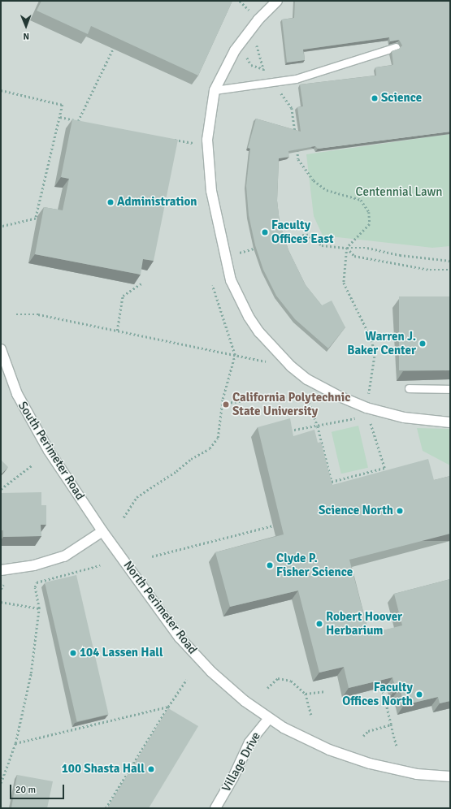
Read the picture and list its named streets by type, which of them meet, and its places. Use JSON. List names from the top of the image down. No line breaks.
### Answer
{"streets":{"street":["South Perimeter Road","North Perimeter Road","Village Drive"]},"crossings":[["South Perimeter Road","North Perimeter Road"],["North Perimeter Road","Village Drive"]],"parks":["Centennial Lawn"],"places":["Science","Administration","Faculty Offices East","Warren J. Baker Center","California Polytechnic State University","Science North","Clyde P. Fisher Science","Robert Hoover Herbarium","104 Lassen Hall","Faculty Offices North","100 Shasta Hall"],"scale_bar":"20 m","north":"bottom"}
